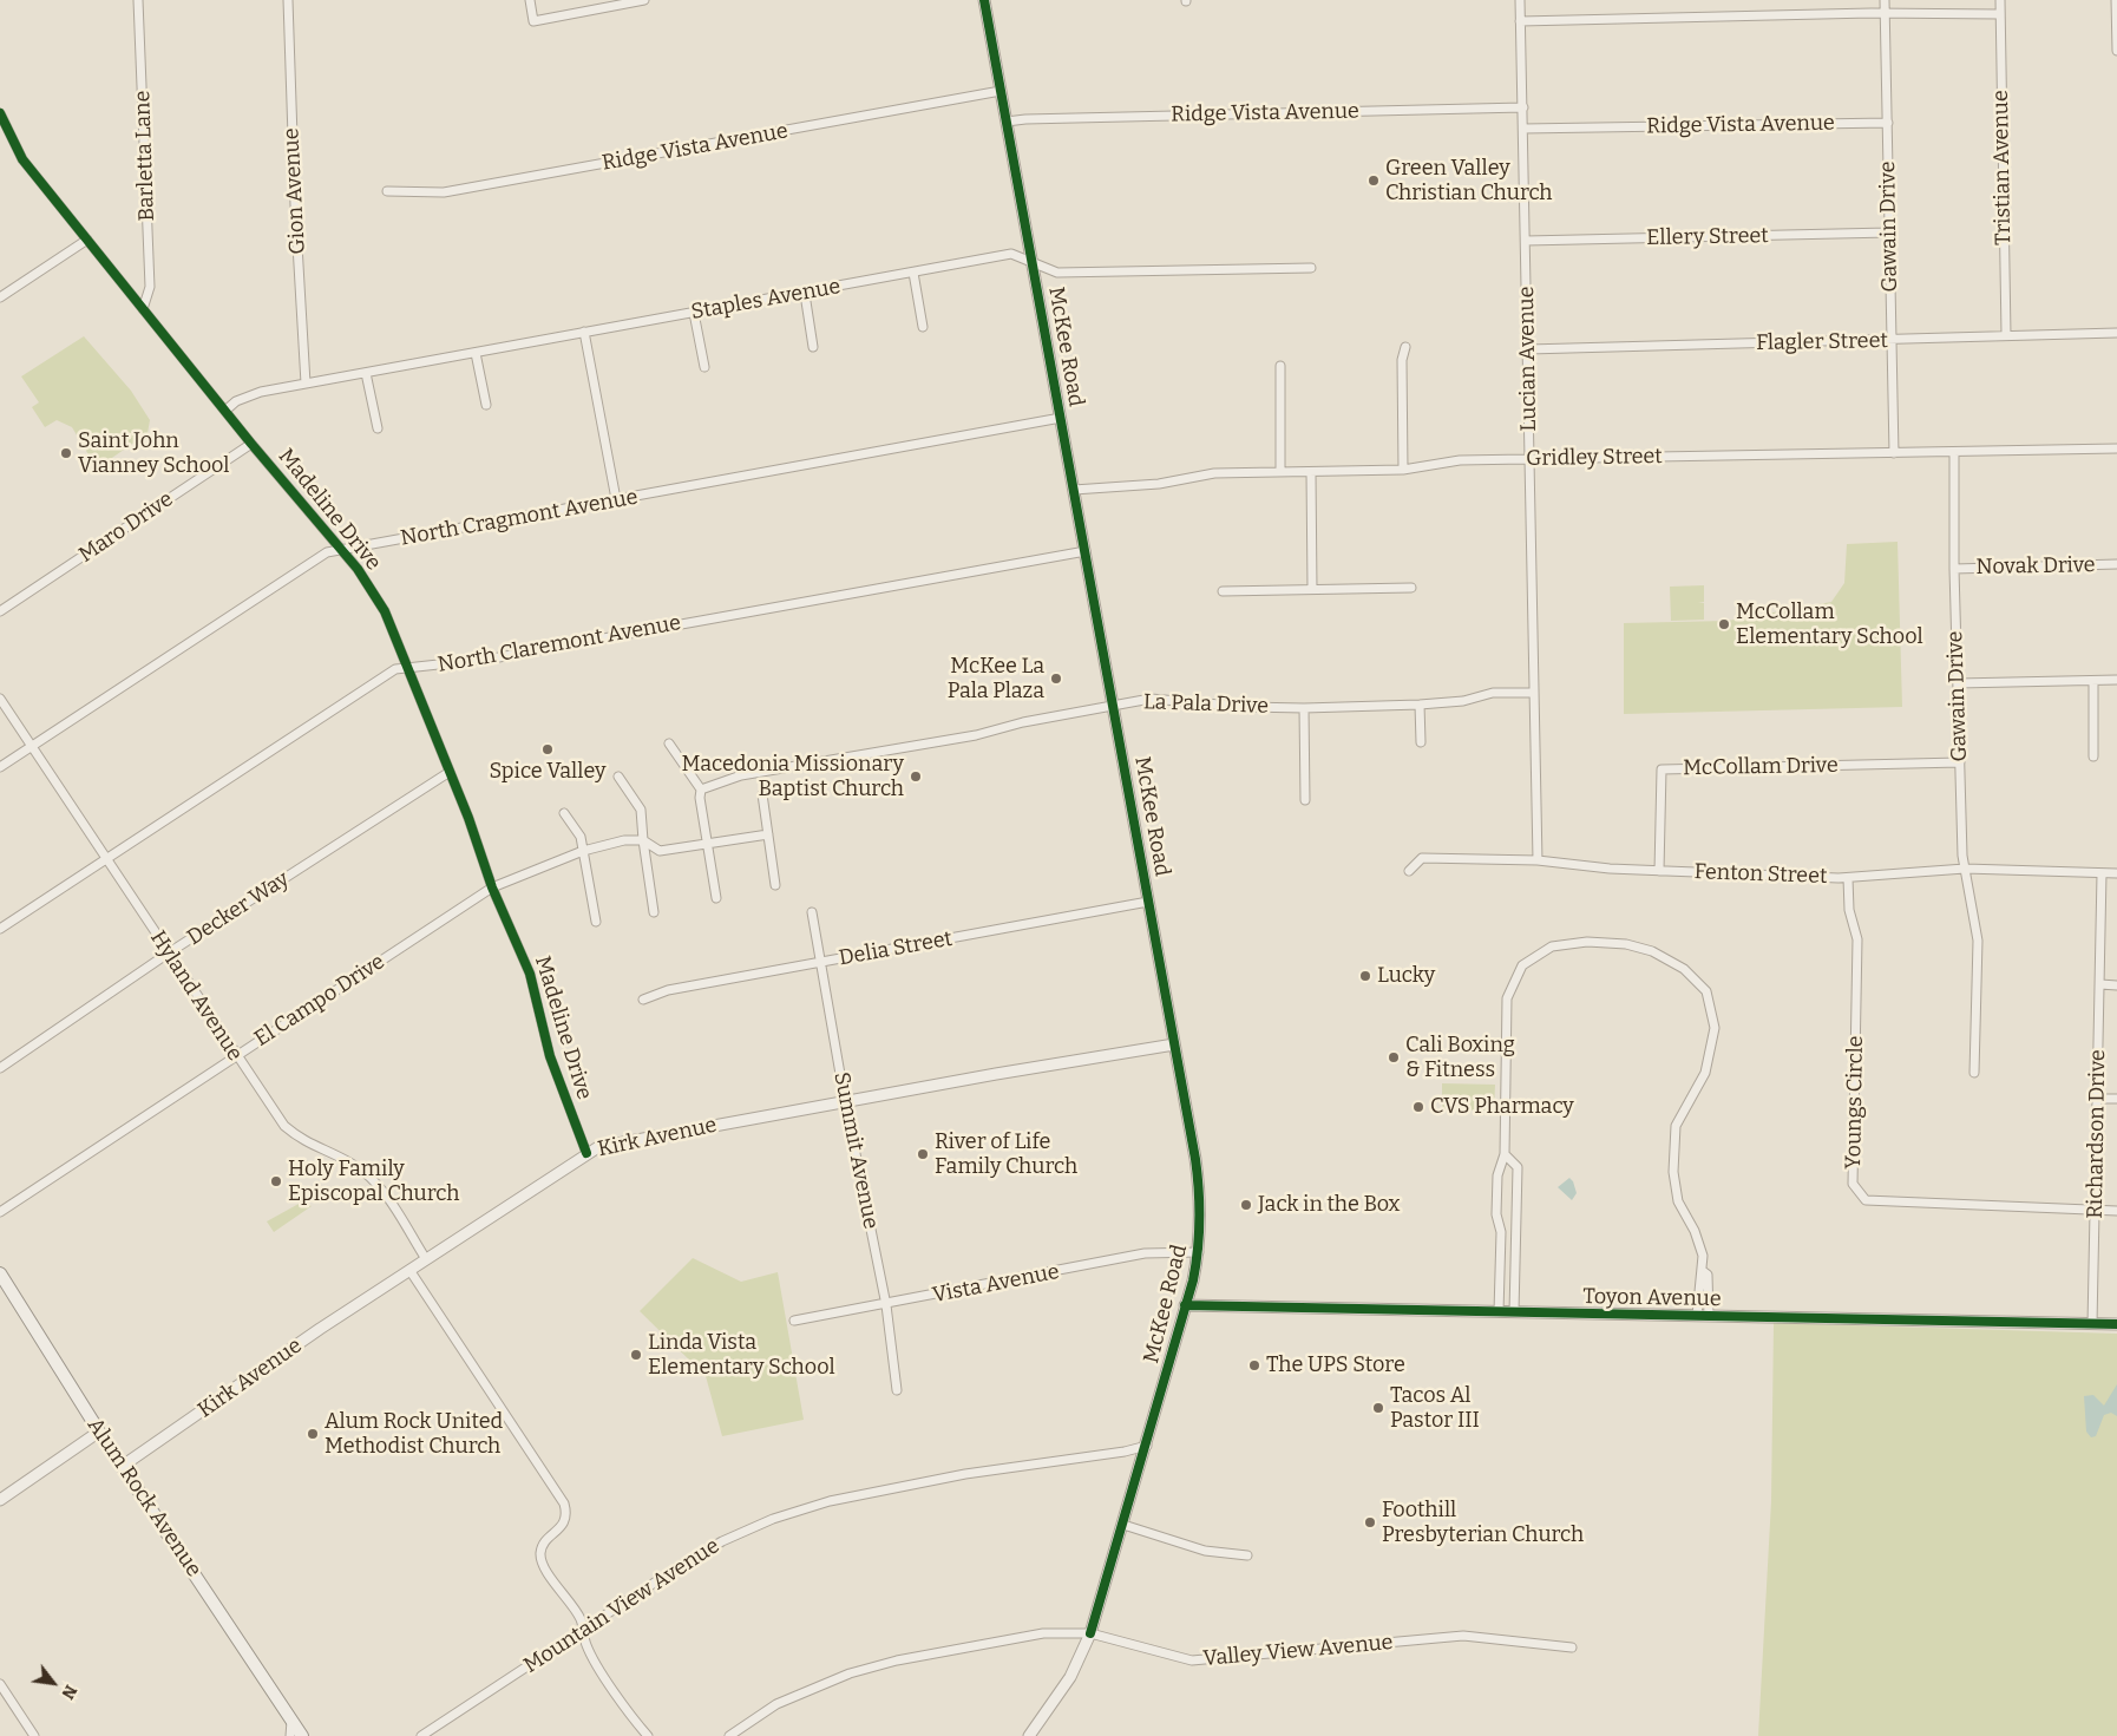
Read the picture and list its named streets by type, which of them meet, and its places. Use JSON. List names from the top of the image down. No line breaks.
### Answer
{"streets":{"main road":["Alum Rock Avenue"],"street":["Ridge Vista Avenue","Barletta Lane","Tristian Avenue","Gion Avenue","Gawain Drive","Ellery Street","Staples Avenue","Flagler Street","McKee Road","Lucian Avenue","Gridley Street","Madeline Drive","North Cragmont Avenue","Maro Drive","Novak Drive","North Claremont Avenue","La Pala Drive","McCollam Drive","Fenton Street","Decker Way","Delia Street","Hyland Avenue","El Campo Drive","Youngs Circle","Richardson Drive","Kirk Avenue","Summit Avenue","Vista Avenue","Toyon Avenue","Mountain View Avenue","Valley View Avenue"]},"crossings":[["Ridge Vista Avenue","Gawain Drive"],["Ridge Vista Avenue","McKee Road"],["Ridge Vista Avenue","Lucian Avenue"],["Barletta Lane","Madeline Drive"],["Tristian Avenue","Flagler Street"],["Gion Avenue","Staples Avenue"],["Gawain Drive","Ellery Street"],["Gawain Drive","Flagler Street"],["Gawain Drive","Gridley Street"],["Gawain Drive","Novak Drive"],["Gawain Drive","McCollam Drive"],["Gawain Drive","Fenton Street"],["Ellery Street","Lucian Avenue"],["Staples Avenue","McKee Road"],["Staples Avenue","Madeline Drive"],["Flagler Street","Lucian Avenue"],["McKee Road","Gridley Street"],["McKee Road","North Cragmont Avenue"],["McKee Road","North Claremont Avenue"],["McKee Road","La Pala Drive"],["McKee Road","Delia Street"],["McKee Road","Kirk Avenue"],["McKee Road","Vista Avenue"],["McKee Road","Toyon Avenue"],["McKee Road","Mountain View Avenue"],["McKee Road","Valley View Avenue"],["Lucian Avenue","Gridley Street"],["Lucian Avenue","La Pala Drive"],["Lucian Avenue","Fenton Street"],["Madeline Drive","North Cragmont Avenue"],["Madeline Drive","Maro Drive"],["Madeline Drive","North Claremont Avenue"],["Madeline Drive","Decker Way"],["Madeline Drive","El Campo Drive"],["Madeline Drive","Kirk Avenue"],["North Cragmont Avenue","Hyland Avenue"],["North Claremont Avenue","Hyland Avenue"],["McCollam Drive","Fenton Street"],["Fenton Street","Youngs Circle"],["Fenton Street","Richardson Drive"],["Decker Way","Hyland Avenue"],["Delia Street","Summit Avenue"],["Hyland Avenue","El Campo Drive"],["Hyland Avenue","Kirk Avenue"],["Youngs Circle","Richardson Drive"],["Richardson Drive","Toyon Avenue"],["Kirk Avenue","Summit Avenue"],["Kirk Avenue","Alum Rock Avenue"],["Summit Avenue","Vista Avenue"]],"places":["Green Valley Christian Church","Saint John Vianney School","McCollam Elementary School","McKee La Pala Plaza","Spice Valley","Macedonia Missionary Baptist Church","Lucky","Cali Boxing & Fitness","CVS Pharmacy","River of Life Family Church","Holy Family Episcopal Church","Jack in the Box","Linda Vista Elementary School","The UPS Store","Tacos Al Pastor III","Alum Rock United Methodist Church","Foothill Presbyterian Church"],"north":"bottom right"}
